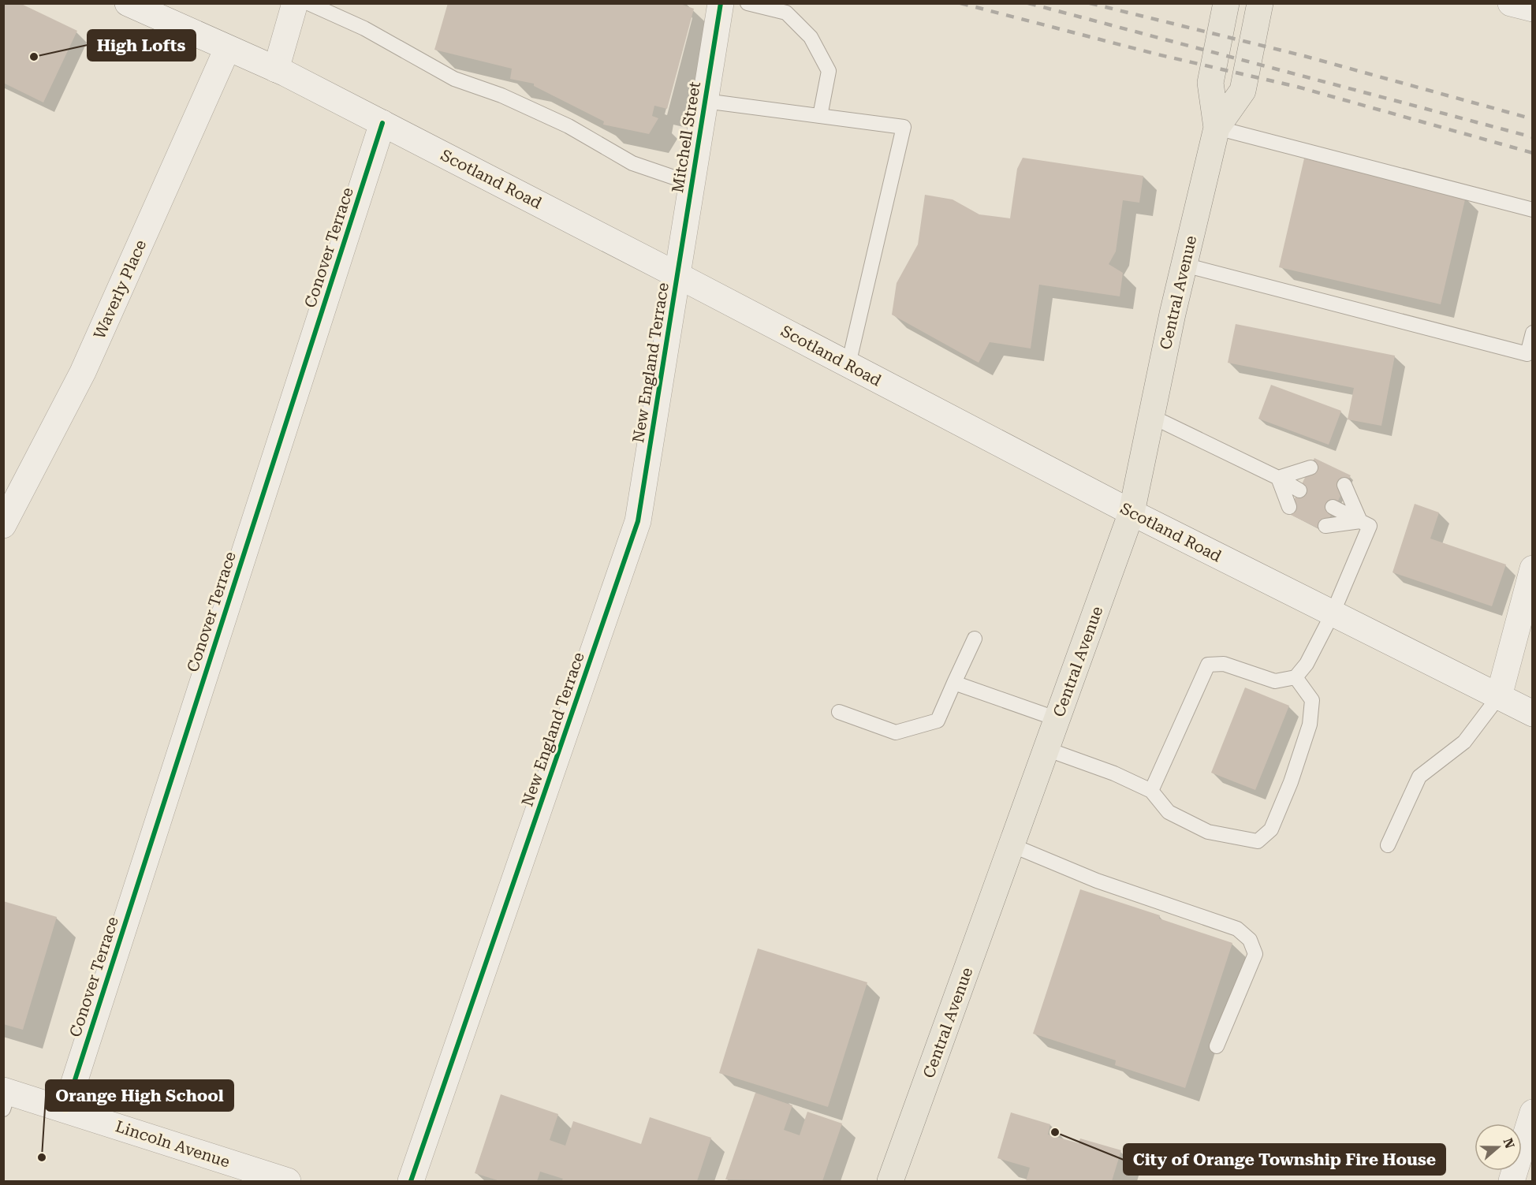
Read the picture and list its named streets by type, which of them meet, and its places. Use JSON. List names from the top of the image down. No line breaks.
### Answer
{"streets":{"main road":["Central Avenue"],"street":["Mitchell Street","Scotland Road","Conover Terrace","Waverly Place","New England Terrace","Lincoln Avenue"]},"crossings":[["Mitchell Street","Scotland Road"],["Mitchell Street","New England Terrace"],["Scotland Road","Conover Terrace"],["Scotland Road","Waverly Place"],["Scotland Road","Central Avenue"],["Scotland Road","New England Terrace"],["Conover Terrace","Lincoln Avenue"]],"places":["High Lofts","City of Orange Township Fire House","Orange High School"],"north":"right"}
